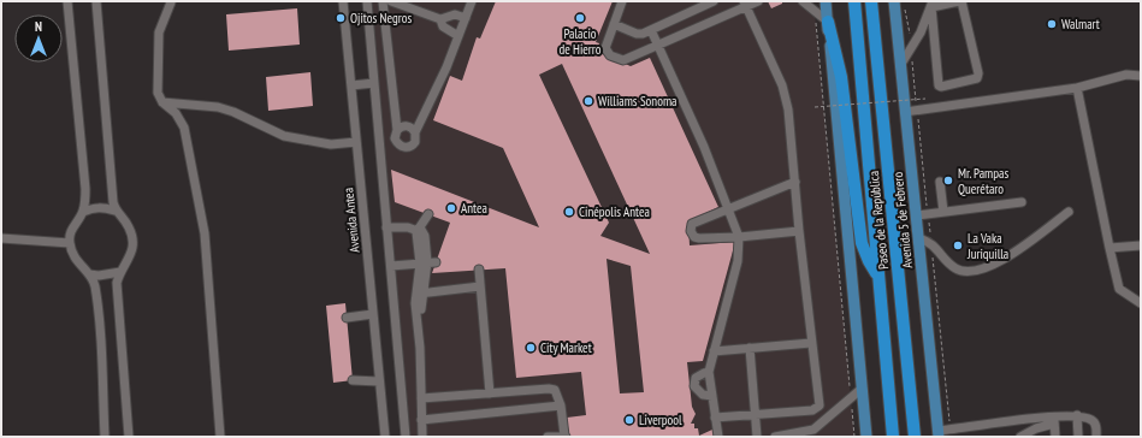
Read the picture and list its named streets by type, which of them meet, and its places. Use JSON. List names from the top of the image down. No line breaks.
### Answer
{"streets":{"highway":["Paseo de la República"],"main road":["Avenida 5 de Febrero"],"street":["Avenida Antea"]},"places":["Ojitos Negros","Palacio de Hierro","Walmart","Williams Sonoma","Mr. Pampas Querétaro","Antea","Cinépolis Antea","La Vaka Juriquilla","City Market","Liverpool"],"north":"top"}
